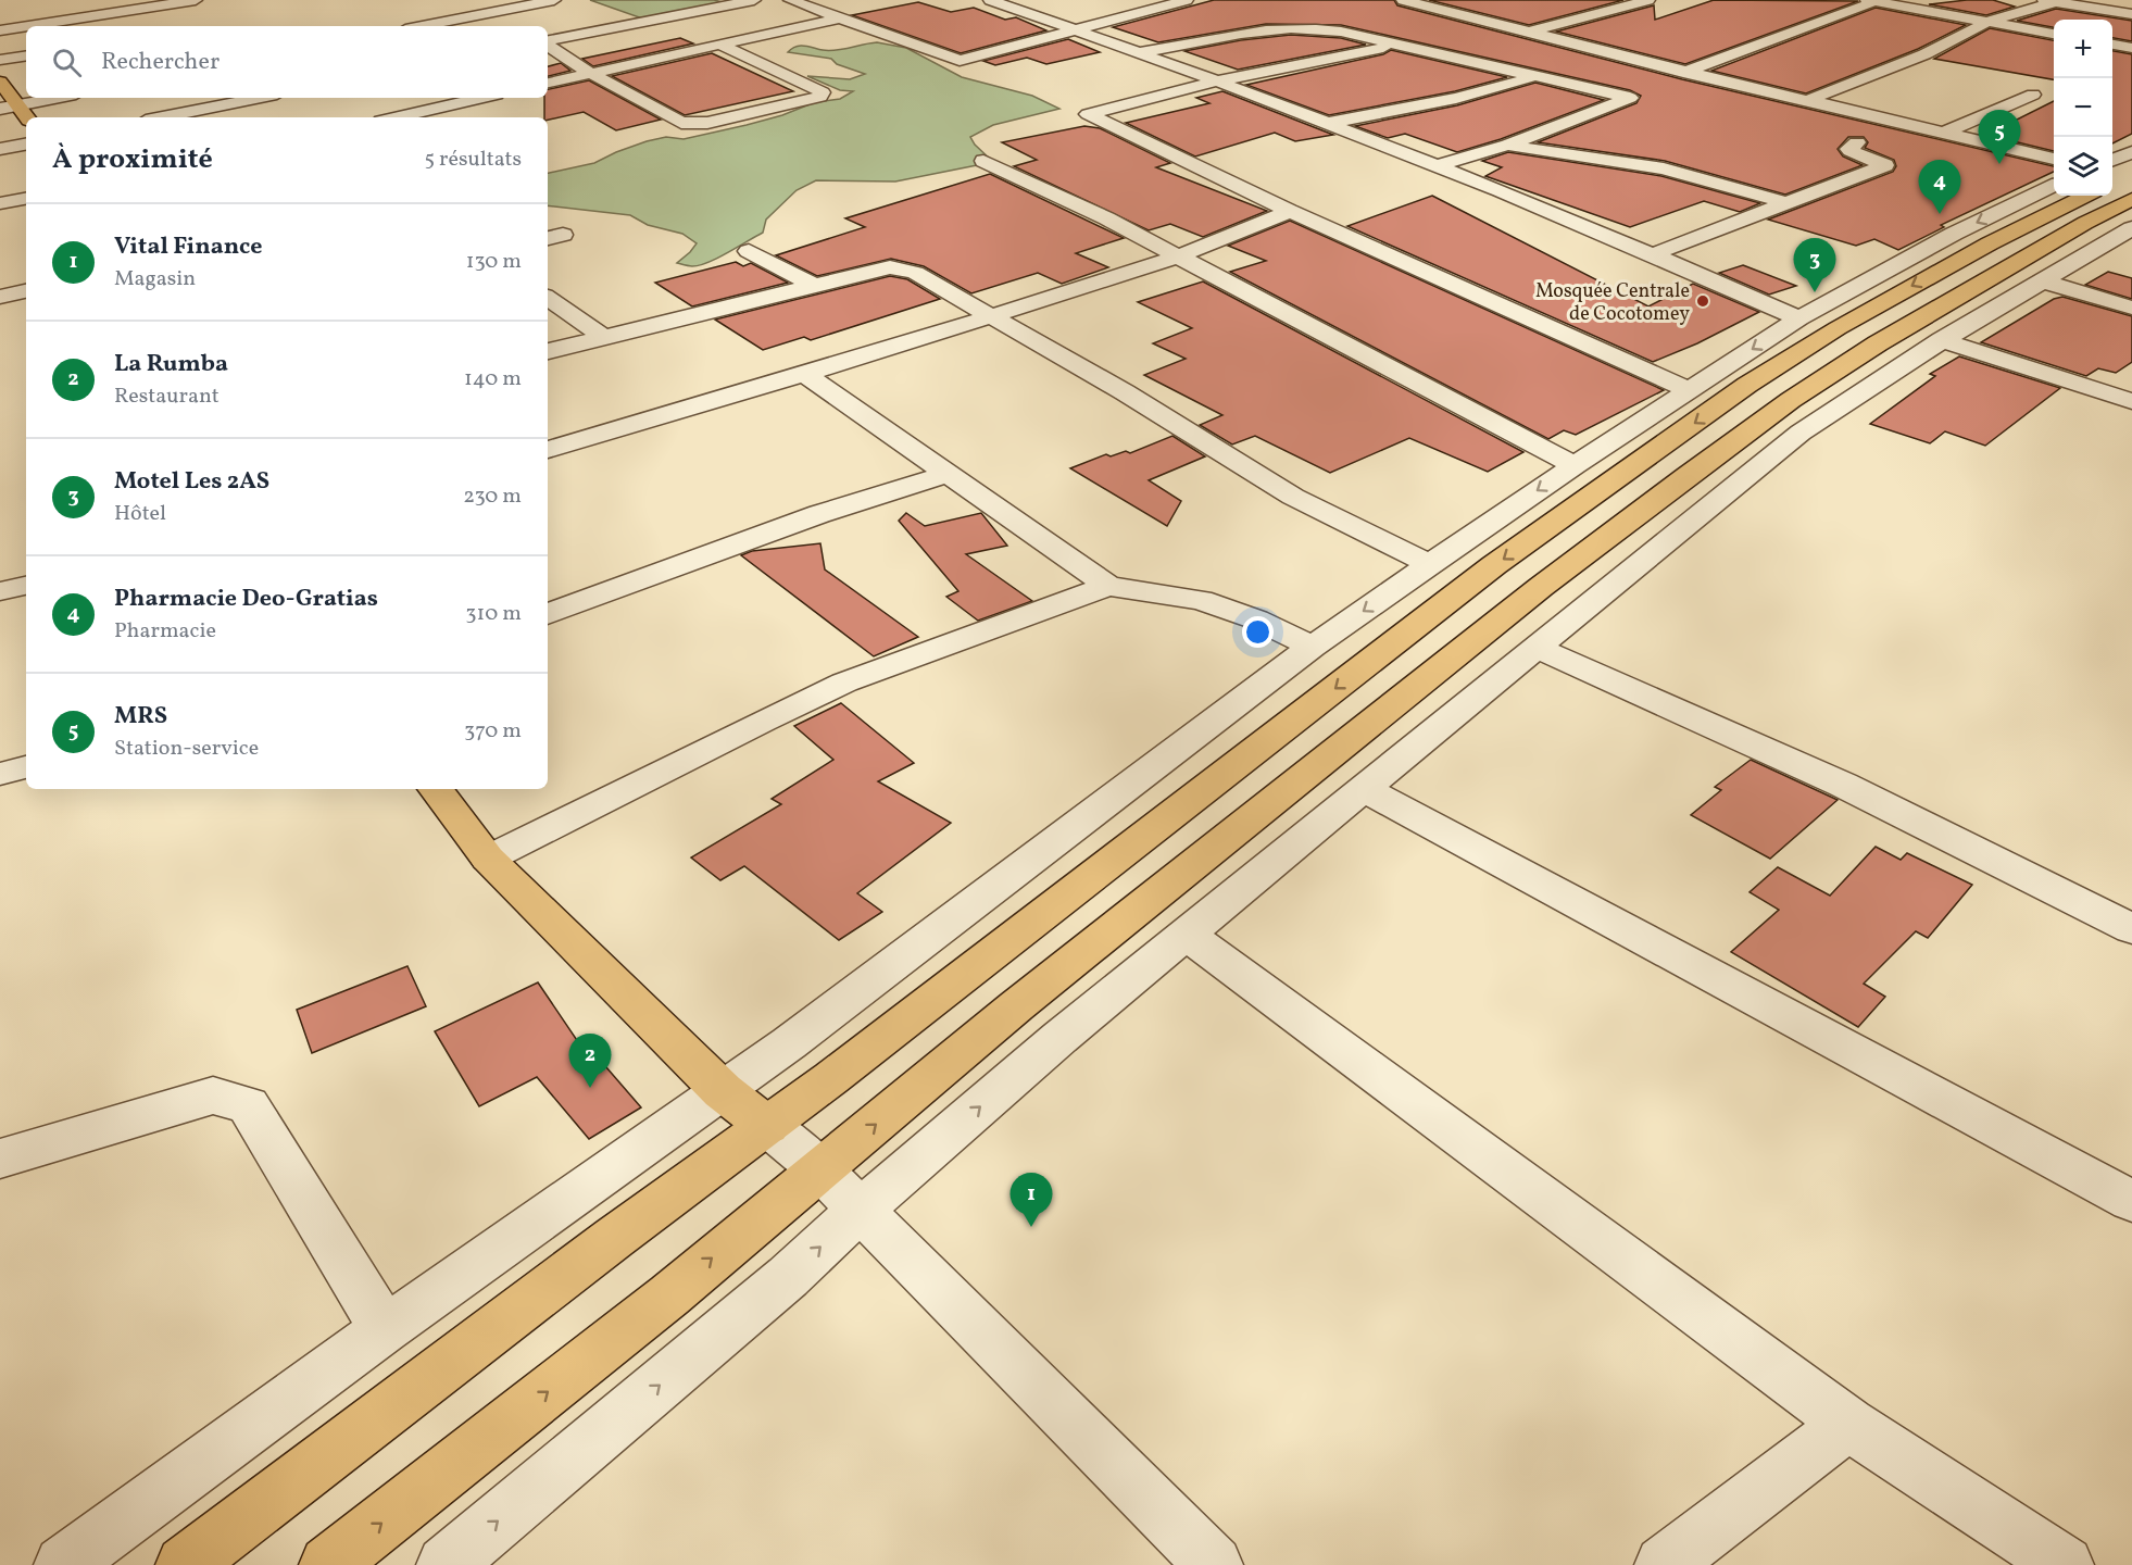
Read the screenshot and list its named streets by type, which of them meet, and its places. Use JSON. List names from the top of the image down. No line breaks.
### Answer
{"places":["Mosquée Centrale de Cocotomey"],"page":{"map_buttons":["+","−"],"search":"Rechercher","pins":["5","4","3","2","1"],"heading":["À proximité","5 résultats"],"list":[{"mark":"1","name":"Vital Finance","note":"Magasin","value":"130 m"},{"mark":"2","name":"La Rumba","note":"Restaurant","value":"140 m"},{"mark":"3","name":"Motel Les 2AS","note":"Hôtel","value":"230 m"},{"mark":"4","name":"Pharmacie Deo-Gratias","note":"Pharmacie","value":"310 m"},{"mark":"5","name":"MRS","note":"Station-service","value":"370 m"}]}}
